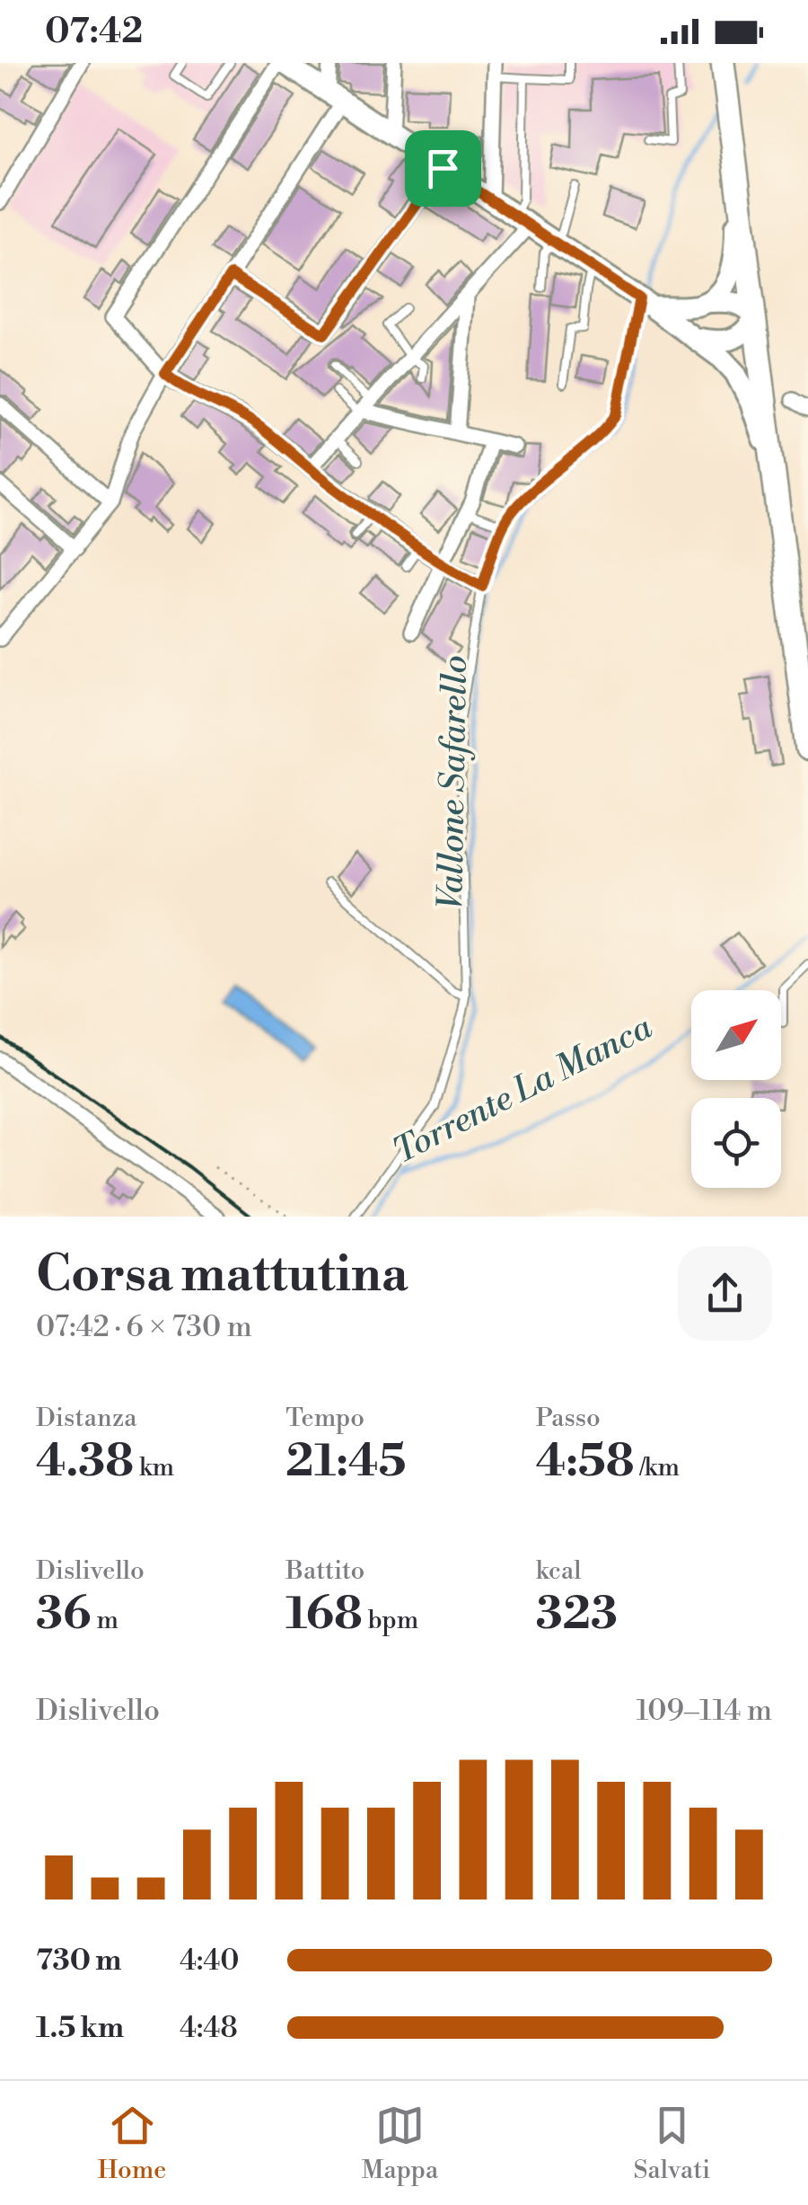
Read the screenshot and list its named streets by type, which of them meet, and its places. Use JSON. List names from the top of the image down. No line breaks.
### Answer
{"water":["Vallone Safarello","Torrente La Manca"],"north":"top right","page":{"status":"07:42","heading":["Corsa mattutina","07:42 · 6 × 730 m"],"stats":[["Distanza","4.38 km"],["Tempo","21:45"],["Passo","4:58 /km"],["Dislivello","36 m"],["Battito","168 bpm"],["kcal","323"]],"chart":["Dislivello","109–114 m"],"list":[{"name":"730 m","note":"4:40"},{"name":"1.5 km","note":"4:48"}],"tabs":["Home","Mappa","Salvati"]}}
